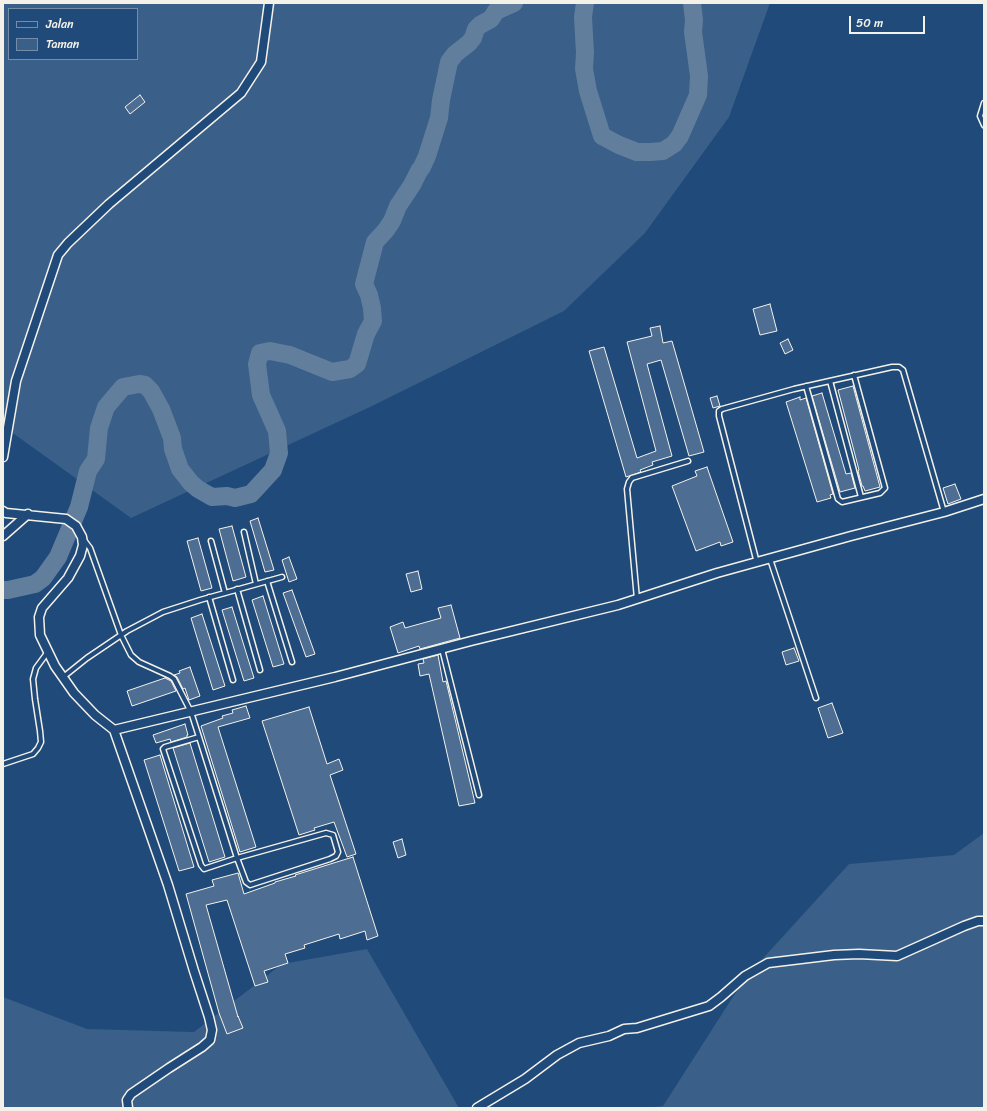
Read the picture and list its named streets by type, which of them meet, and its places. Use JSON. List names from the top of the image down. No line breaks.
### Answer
{"legend":["Jalan","Taman"],"scale_bar":"50 m"}
